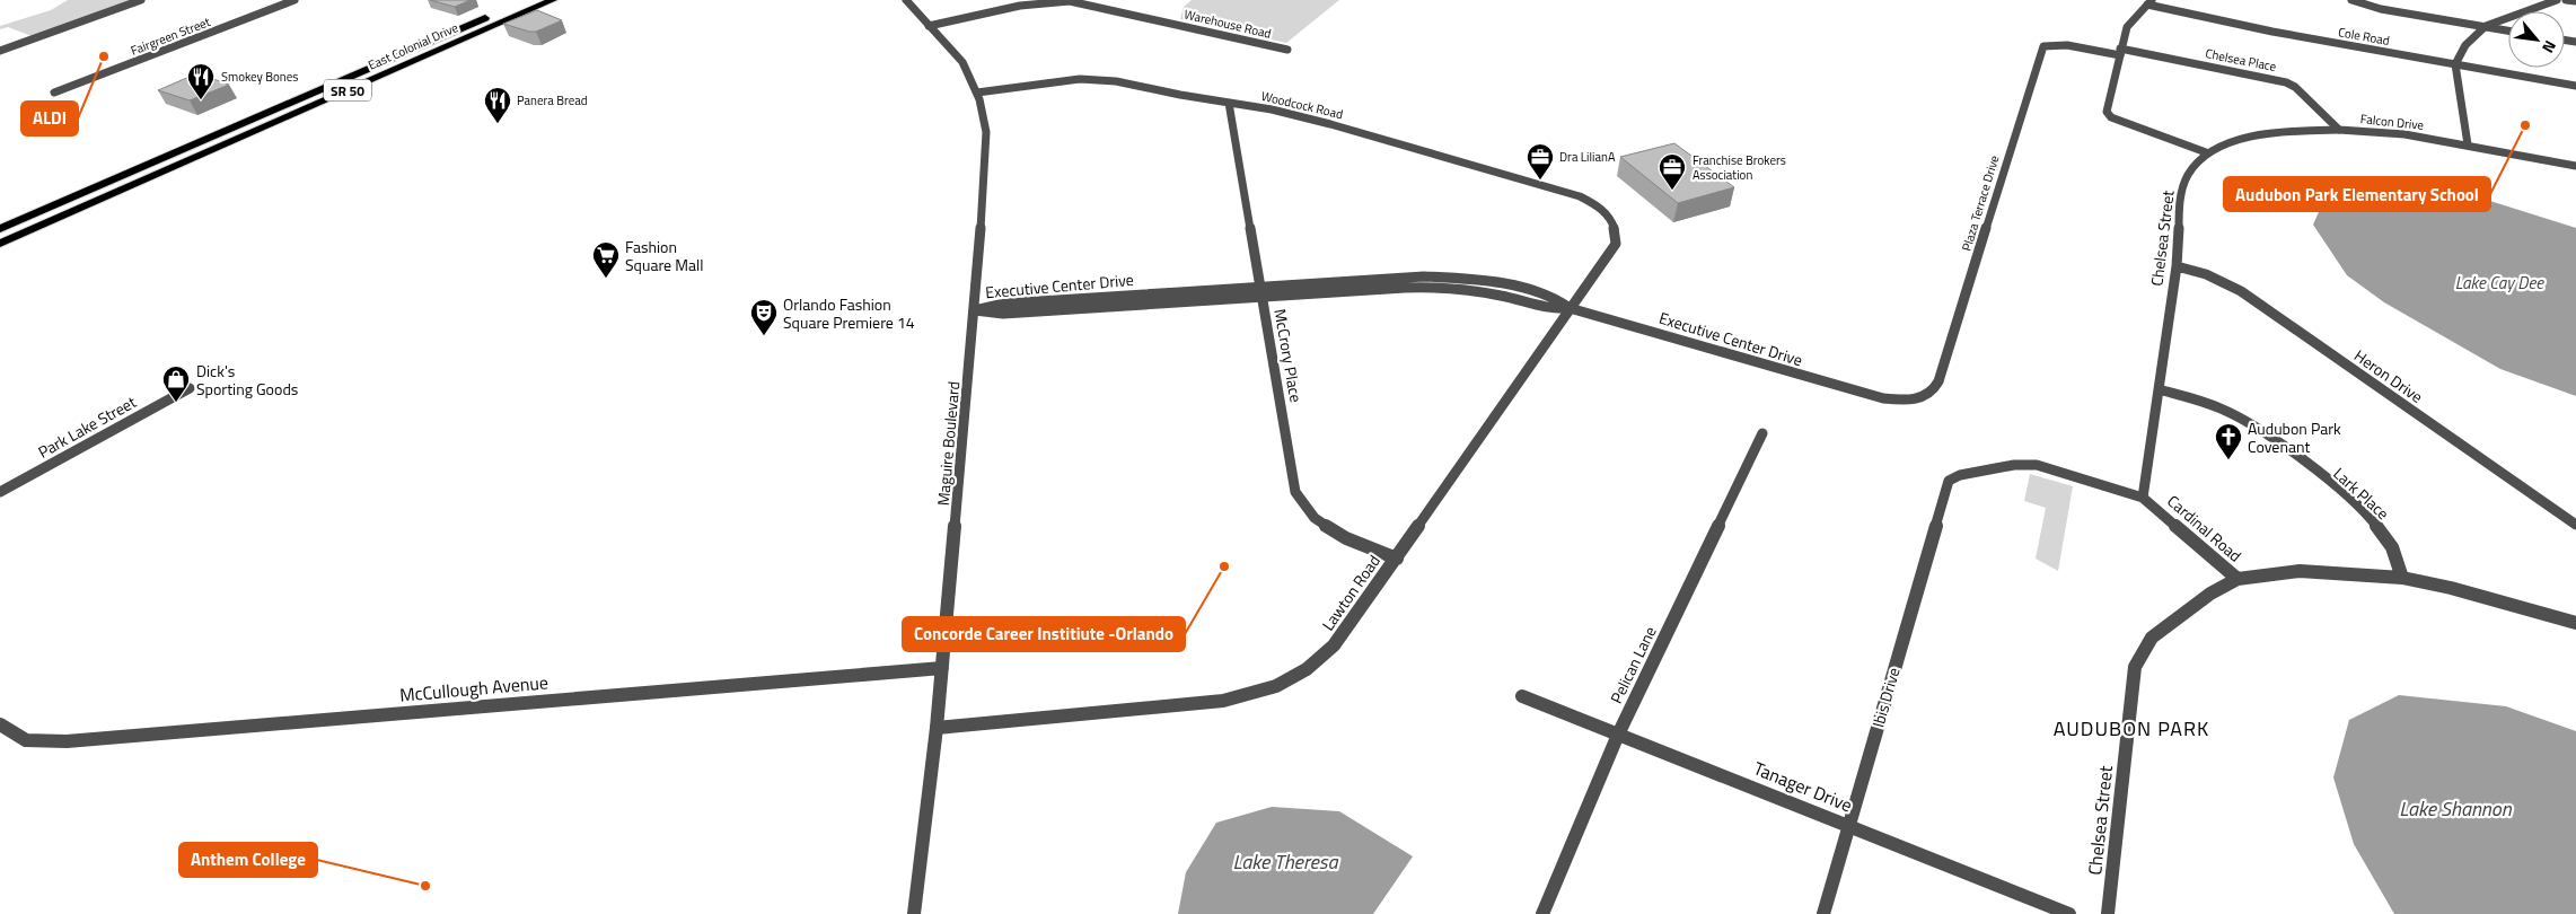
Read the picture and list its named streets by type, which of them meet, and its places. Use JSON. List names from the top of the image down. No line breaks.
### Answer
{"streets":{"highway":["East Colonial Drive","SR 50"],"street":["Warehouse Road","Fairgreen Street","Cole Road","Chelsea Place","Woodcock Road","Falcon Drive","Plaza Terrace Drive","Chelsea Street","Executive Center Drive","McCrory Place","Heron Drive","Park Lake Street","Maguire Boulevard","Lark Place","Cardinal Road","Lawton Road","Pelican Lane","McCullough Avenue","Ibis Drive","Tanager Drive"]},"crossings":[["Warehouse Road","Maguire Boulevard"],["Chelsea Place","Falcon Drive"],["Chelsea Place","Plaza Terrace Drive"],["Woodcock Road","McCrory Place"],["Woodcock Road","Maguire Boulevard"],["Woodcock Road","Lawton Road"],["Falcon Drive","Chelsea Street"],["Plaza Terrace Drive","Executive Center Drive"],["Chelsea Street","Heron Drive"],["Chelsea Street","Lark Place"],["Chelsea Street","Cardinal Road"],["Executive Center Drive","McCrory Place"],["Executive Center Drive","Maguire Boulevard"],["Executive Center Drive","Lawton Road"],["McCrory Place","Lawton Road"],["Maguire Boulevard","Lawton Road"],["Maguire Boulevard","McCullough Avenue"],["Lark Place","Cardinal Road"],["Cardinal Road","Ibis Drive"],["Pelican Lane","Tanager Drive"],["Ibis Drive","Tanager Drive"]],"districts":["AUDUBON PARK"],"water":["Lake Cay Dee","Lake Shannon","Lake Theresa"],"places":{"other":["ALDI","Audubon Park Elementary School","Concorde Career Institiute -Orlando","Anthem College"],"restaurant":["Smokey Bones","Panera Bread"],"office":["Dra LilianA","Franchise Brokers Association"],"supermarket":["Fashion Square Mall"],"theatre":["Orlando Fashion Square Premiere 14"],"shop":["Dick's Sporting Goods"],"church":["Audubon Park Covenant"]},"north":"bottom right"}
